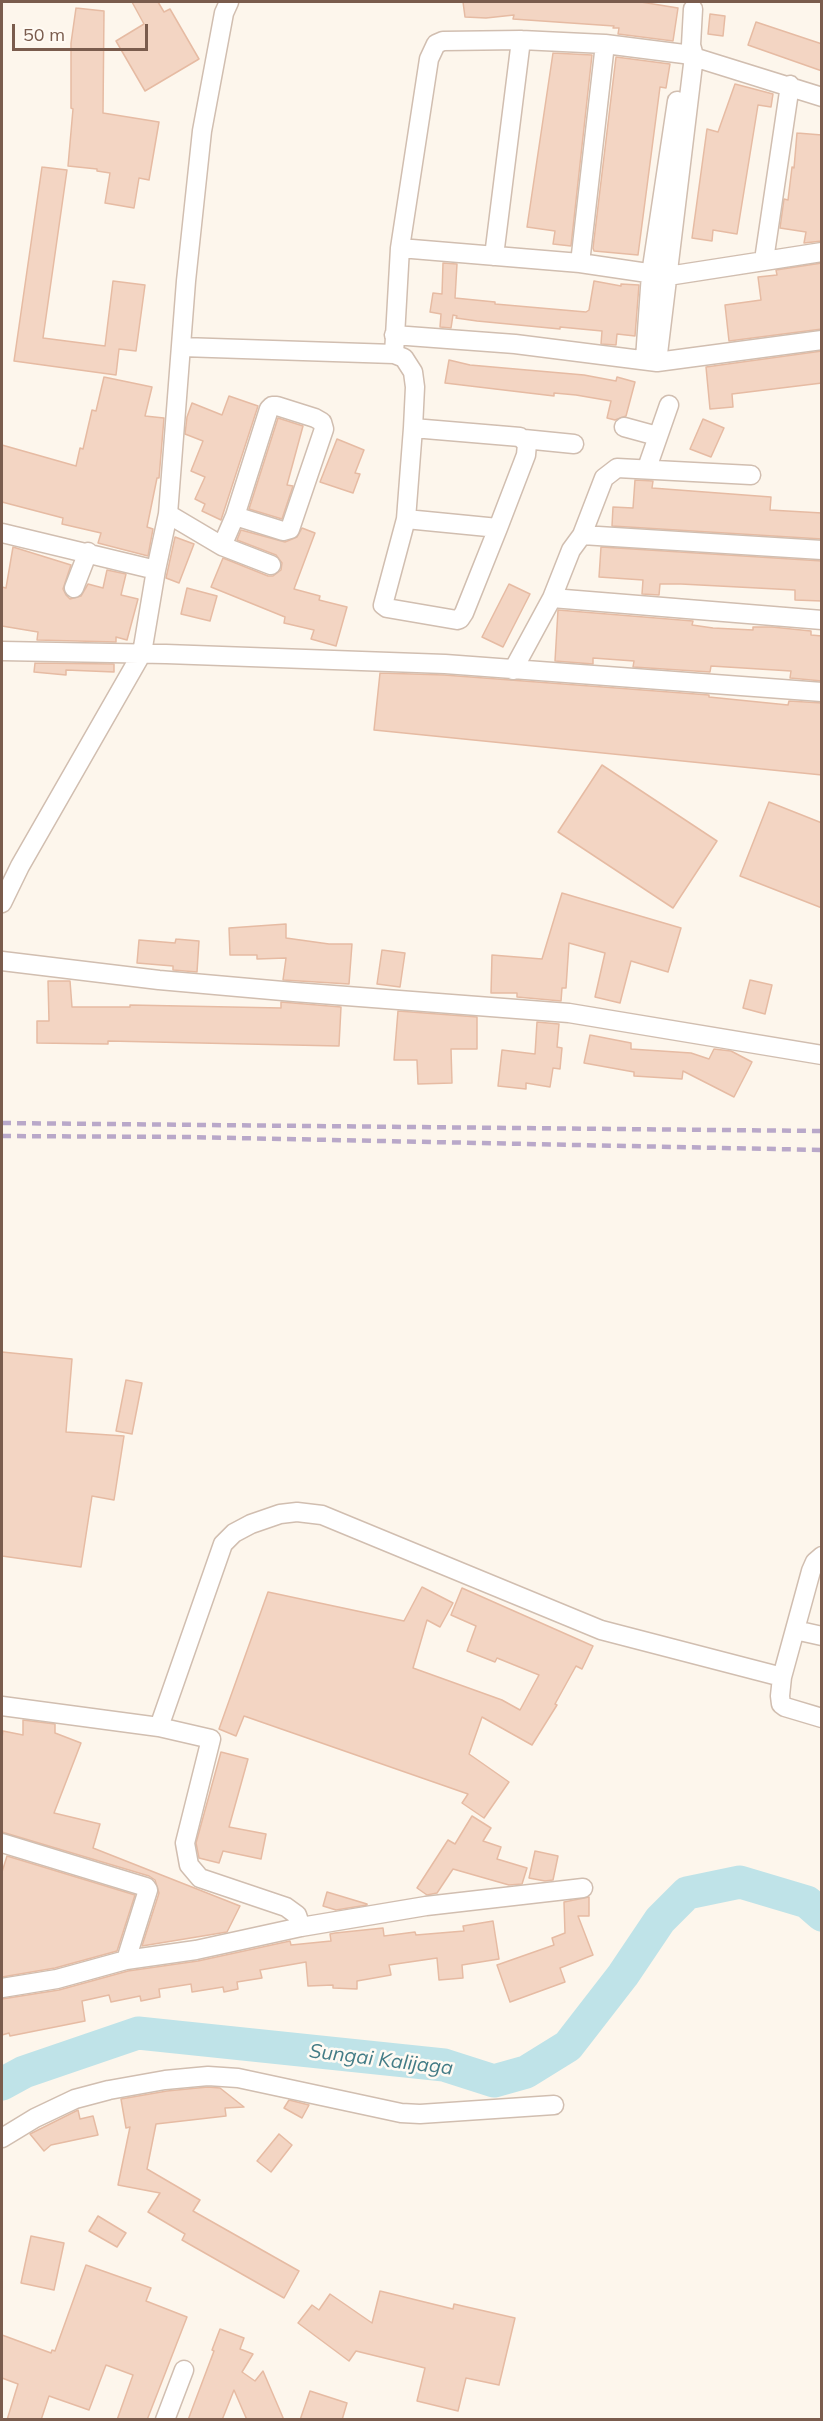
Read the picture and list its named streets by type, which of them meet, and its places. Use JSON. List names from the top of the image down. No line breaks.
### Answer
{"water":["Sungai Kalijaga"],"scale_bar":"50 m"}
